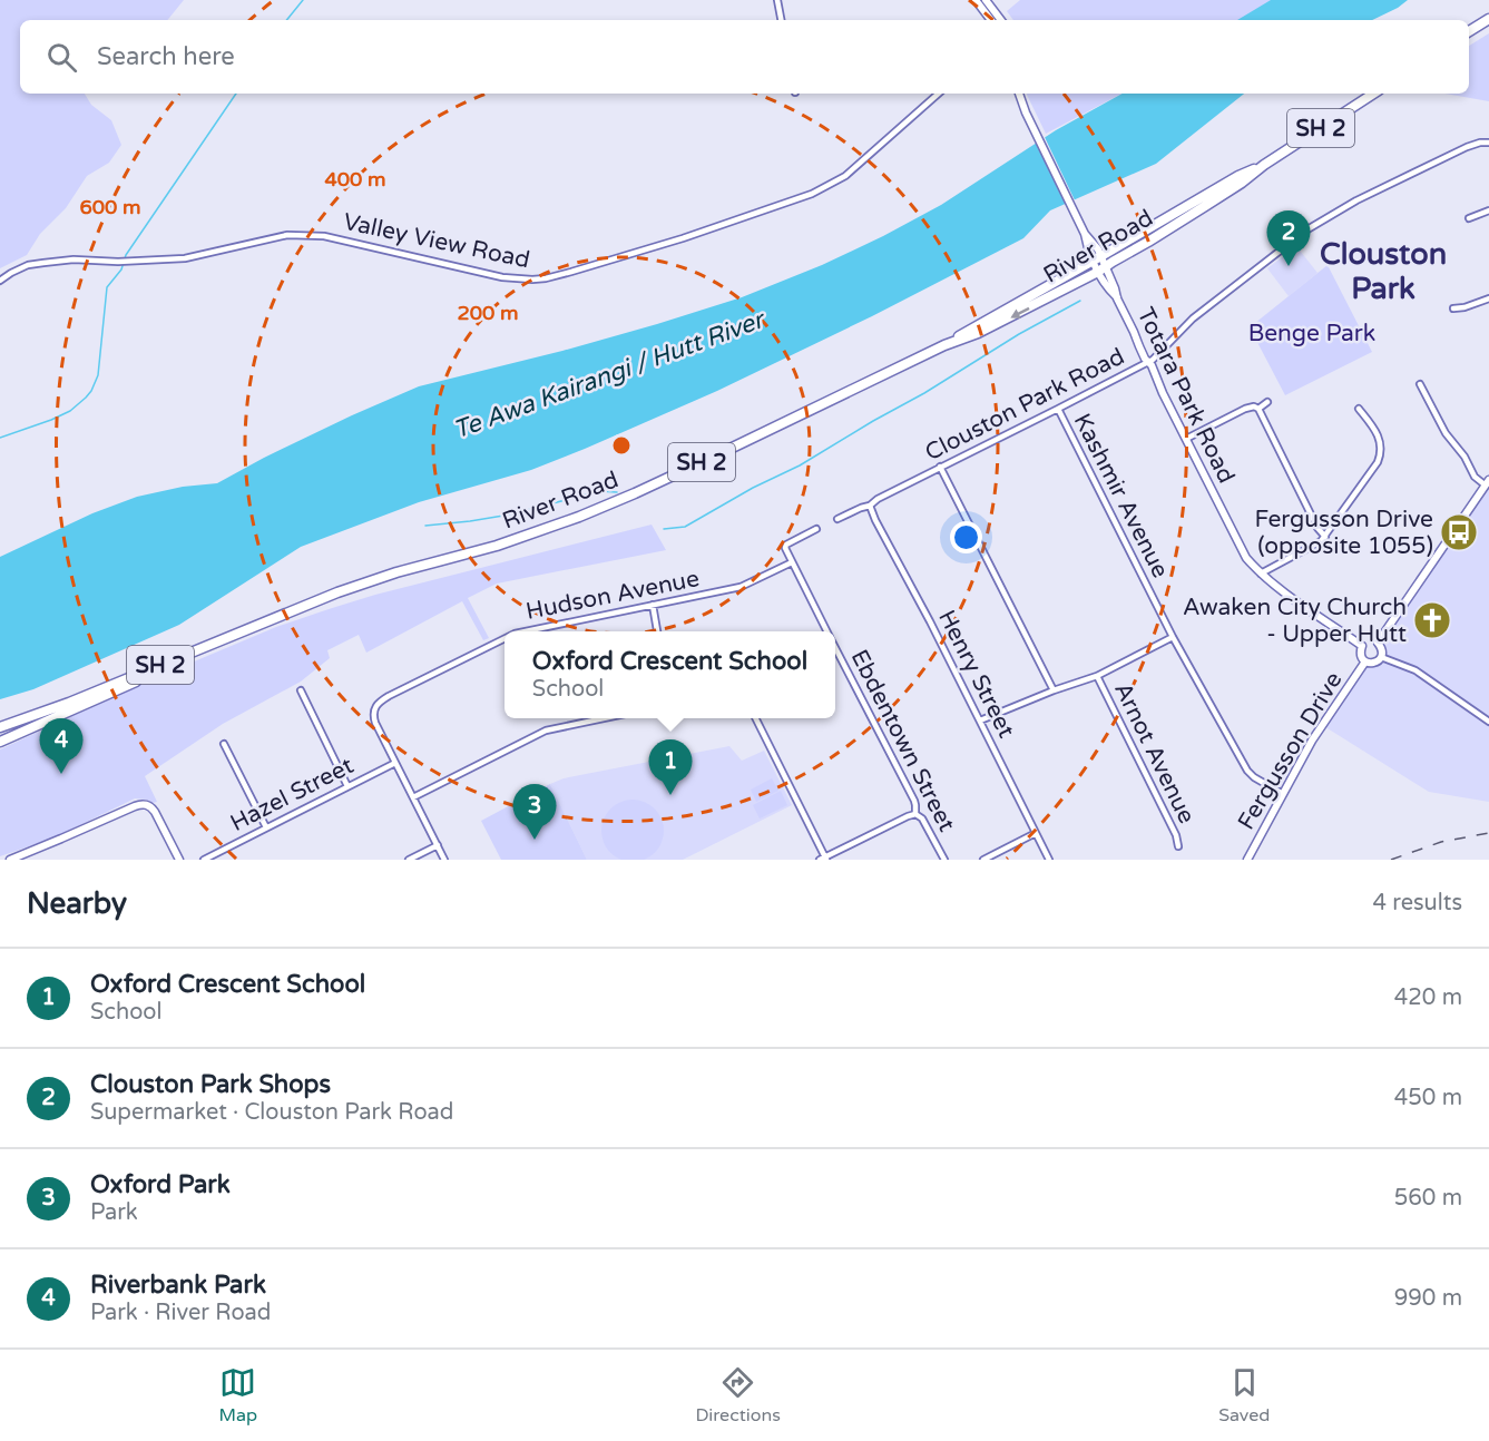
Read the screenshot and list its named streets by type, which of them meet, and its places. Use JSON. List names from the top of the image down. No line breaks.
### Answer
{"streets":{"highway":["SH 2","River Road"],"street":["Valley View Road","Totara Park Road","Clouston Park Road","Kashmir Avenue","Hudson Avenue","Henry Street","Ebdentown Street","Fergusson Drive","Arnot Avenue","Hazel Street"]},"crossings":[["River Road","Totara Park Road"],["Totara Park Road","Clouston Park Road"],["Totara Park Road","Fergusson Drive"],["Clouston Park Road","Kashmir Avenue"],["Clouston Park Road","Henry Street"],["Kashmir Avenue","Fergusson Drive"],["Hudson Avenue","Ebdentown Street"],["Hudson Avenue","Hazel Street"]],"districts":["Clouston Park"],"water":["Te Awa Kairangi / Hutt River"],"parks":["Benge Park"],"places":{"bus stop":["Fergusson Drive (opposite 1055)"],"church":["Awaken City Church - Upper Hutt"]},"page":{"search":"Search here","pins":["2","4","1","3"],"popup":["Oxford Crescent School","School"],"heading":["Nearby","4 results"],"list":[{"mark":"1","name":"Oxford Crescent School","note":"School","value":"420 m"},{"mark":"2","name":"Clouston Park Shops","note":"Supermarket · Clouston Park Road","value":"450 m"},{"mark":"3","name":"Oxford Park","note":"Park","value":"560 m"},{"mark":"4","name":"Riverbank Park","note":"Park · River Road","value":"990 m"}],"nav":["Map","Directions","Saved"]},"rings":["400 m","600 m","200 m"]}
